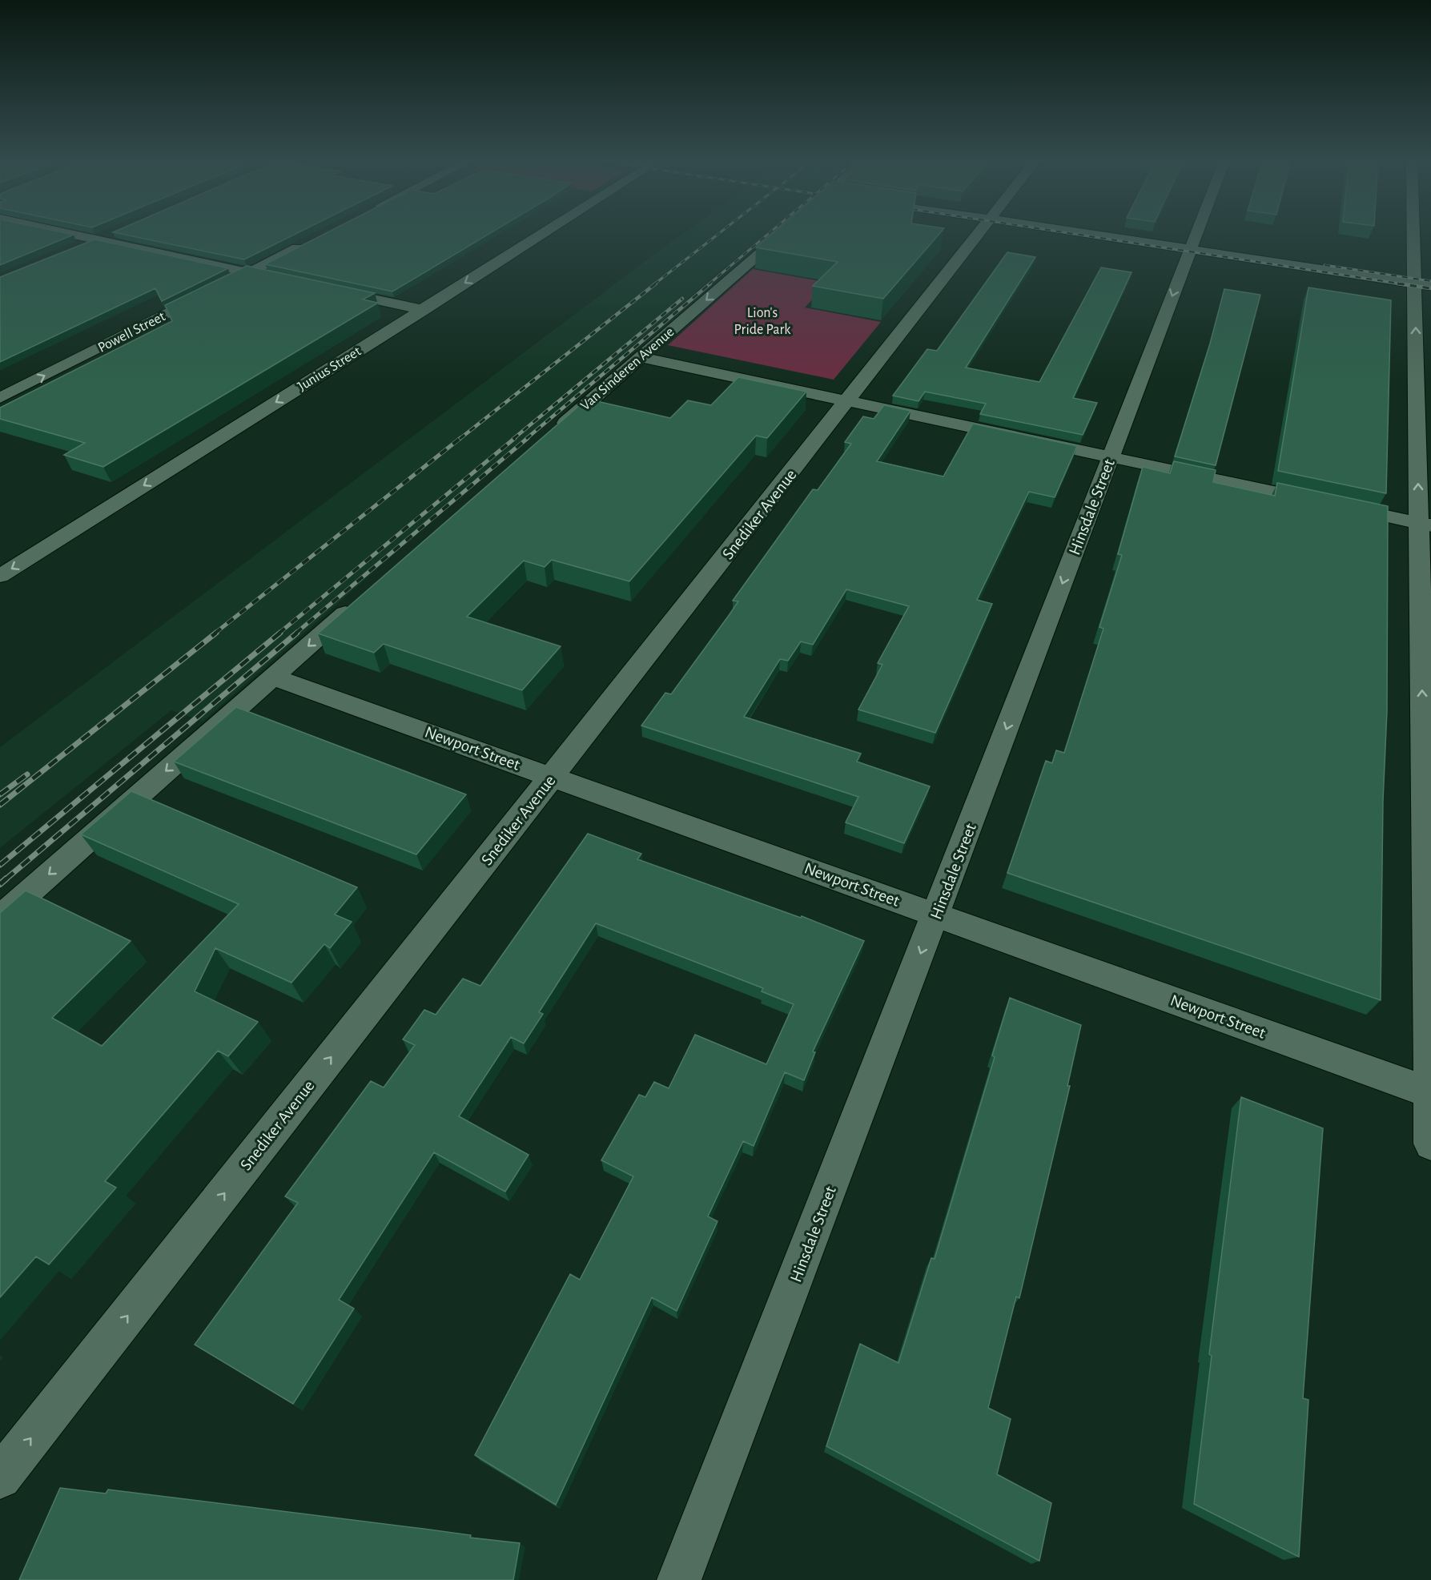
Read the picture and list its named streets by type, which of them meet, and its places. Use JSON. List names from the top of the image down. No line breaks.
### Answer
{"streets":{"street":["Powell Street","Junius Street","Van Sinderen Avenue","Hinsdale Street","Snediker Avenue","Newport Street"]},"crossings":[["Hinsdale Street","Newport Street"],["Snediker Avenue","Newport Street"]],"one_way":["Powell Street","Van Sinderen Avenue","Hinsdale Street","Snediker Avenue"],"parks":["Lion's Pride Park"]}
